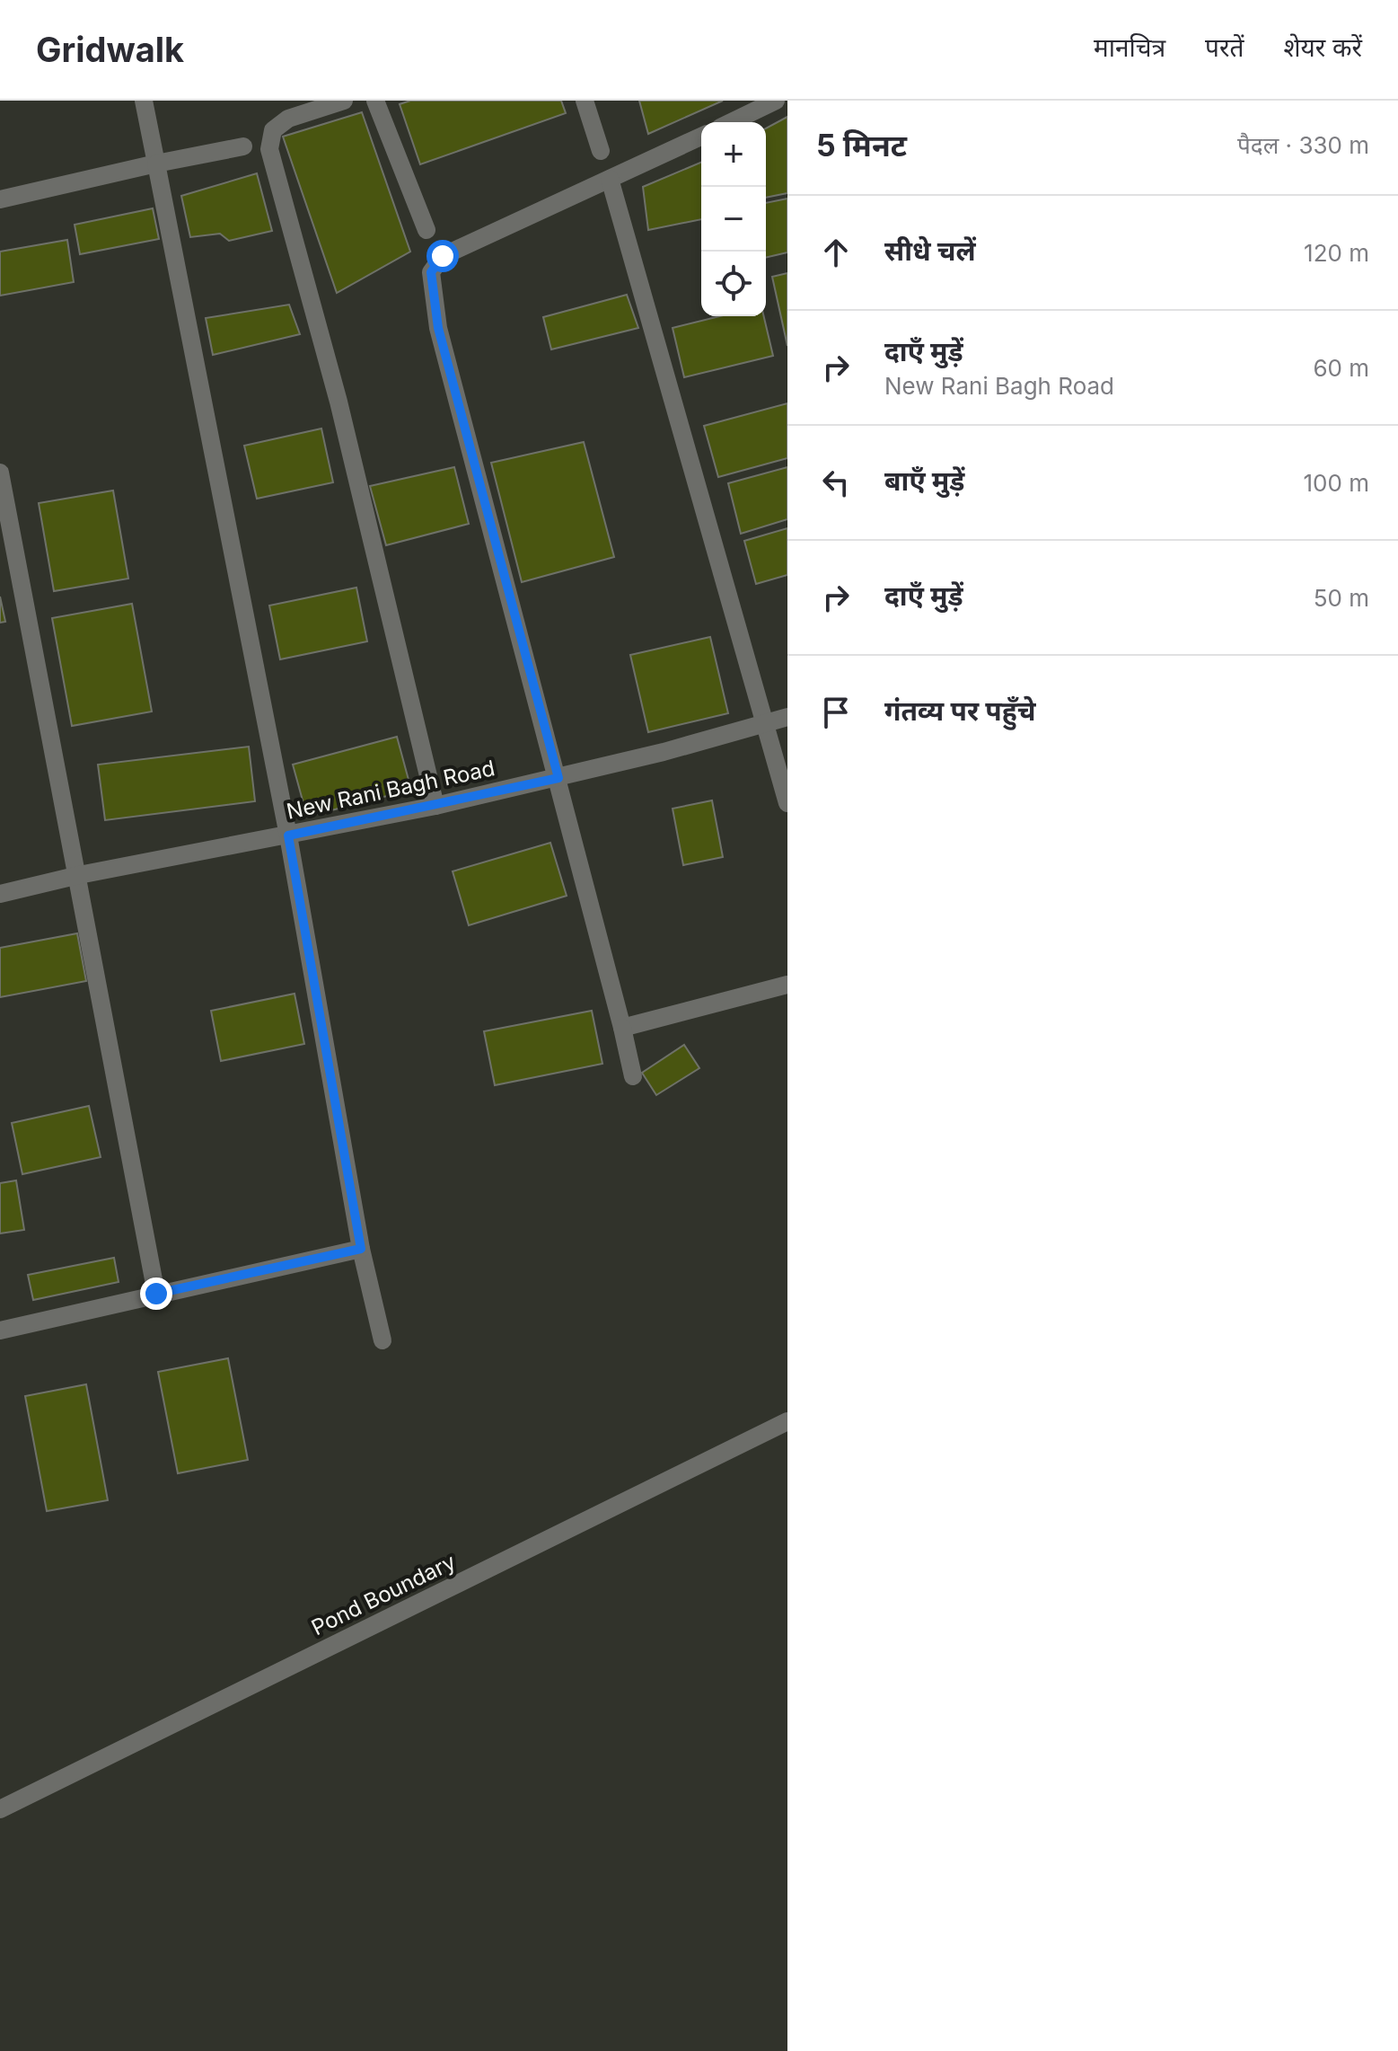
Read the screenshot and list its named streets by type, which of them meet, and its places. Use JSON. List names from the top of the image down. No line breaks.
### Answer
{"streets":{"street":["New Rani Bagh Road","Pond Boundary"]},"page":{"header":"Gridwalk","nav":["मानचित्र","परतें","शेयर करें"],"heading":["5 मिनट","पैदल · 330 m"],"map_buttons":["+","−"],"list":[["सीधे चलें","120 m"],["दाएँ मुड़ें","New Rani Bagh Road","60 m"],["बाएँ मुड़ें","100 m"],["दाएँ मुड़ें","50 m"],"गंतव्य पर पहुँचे"]}}
